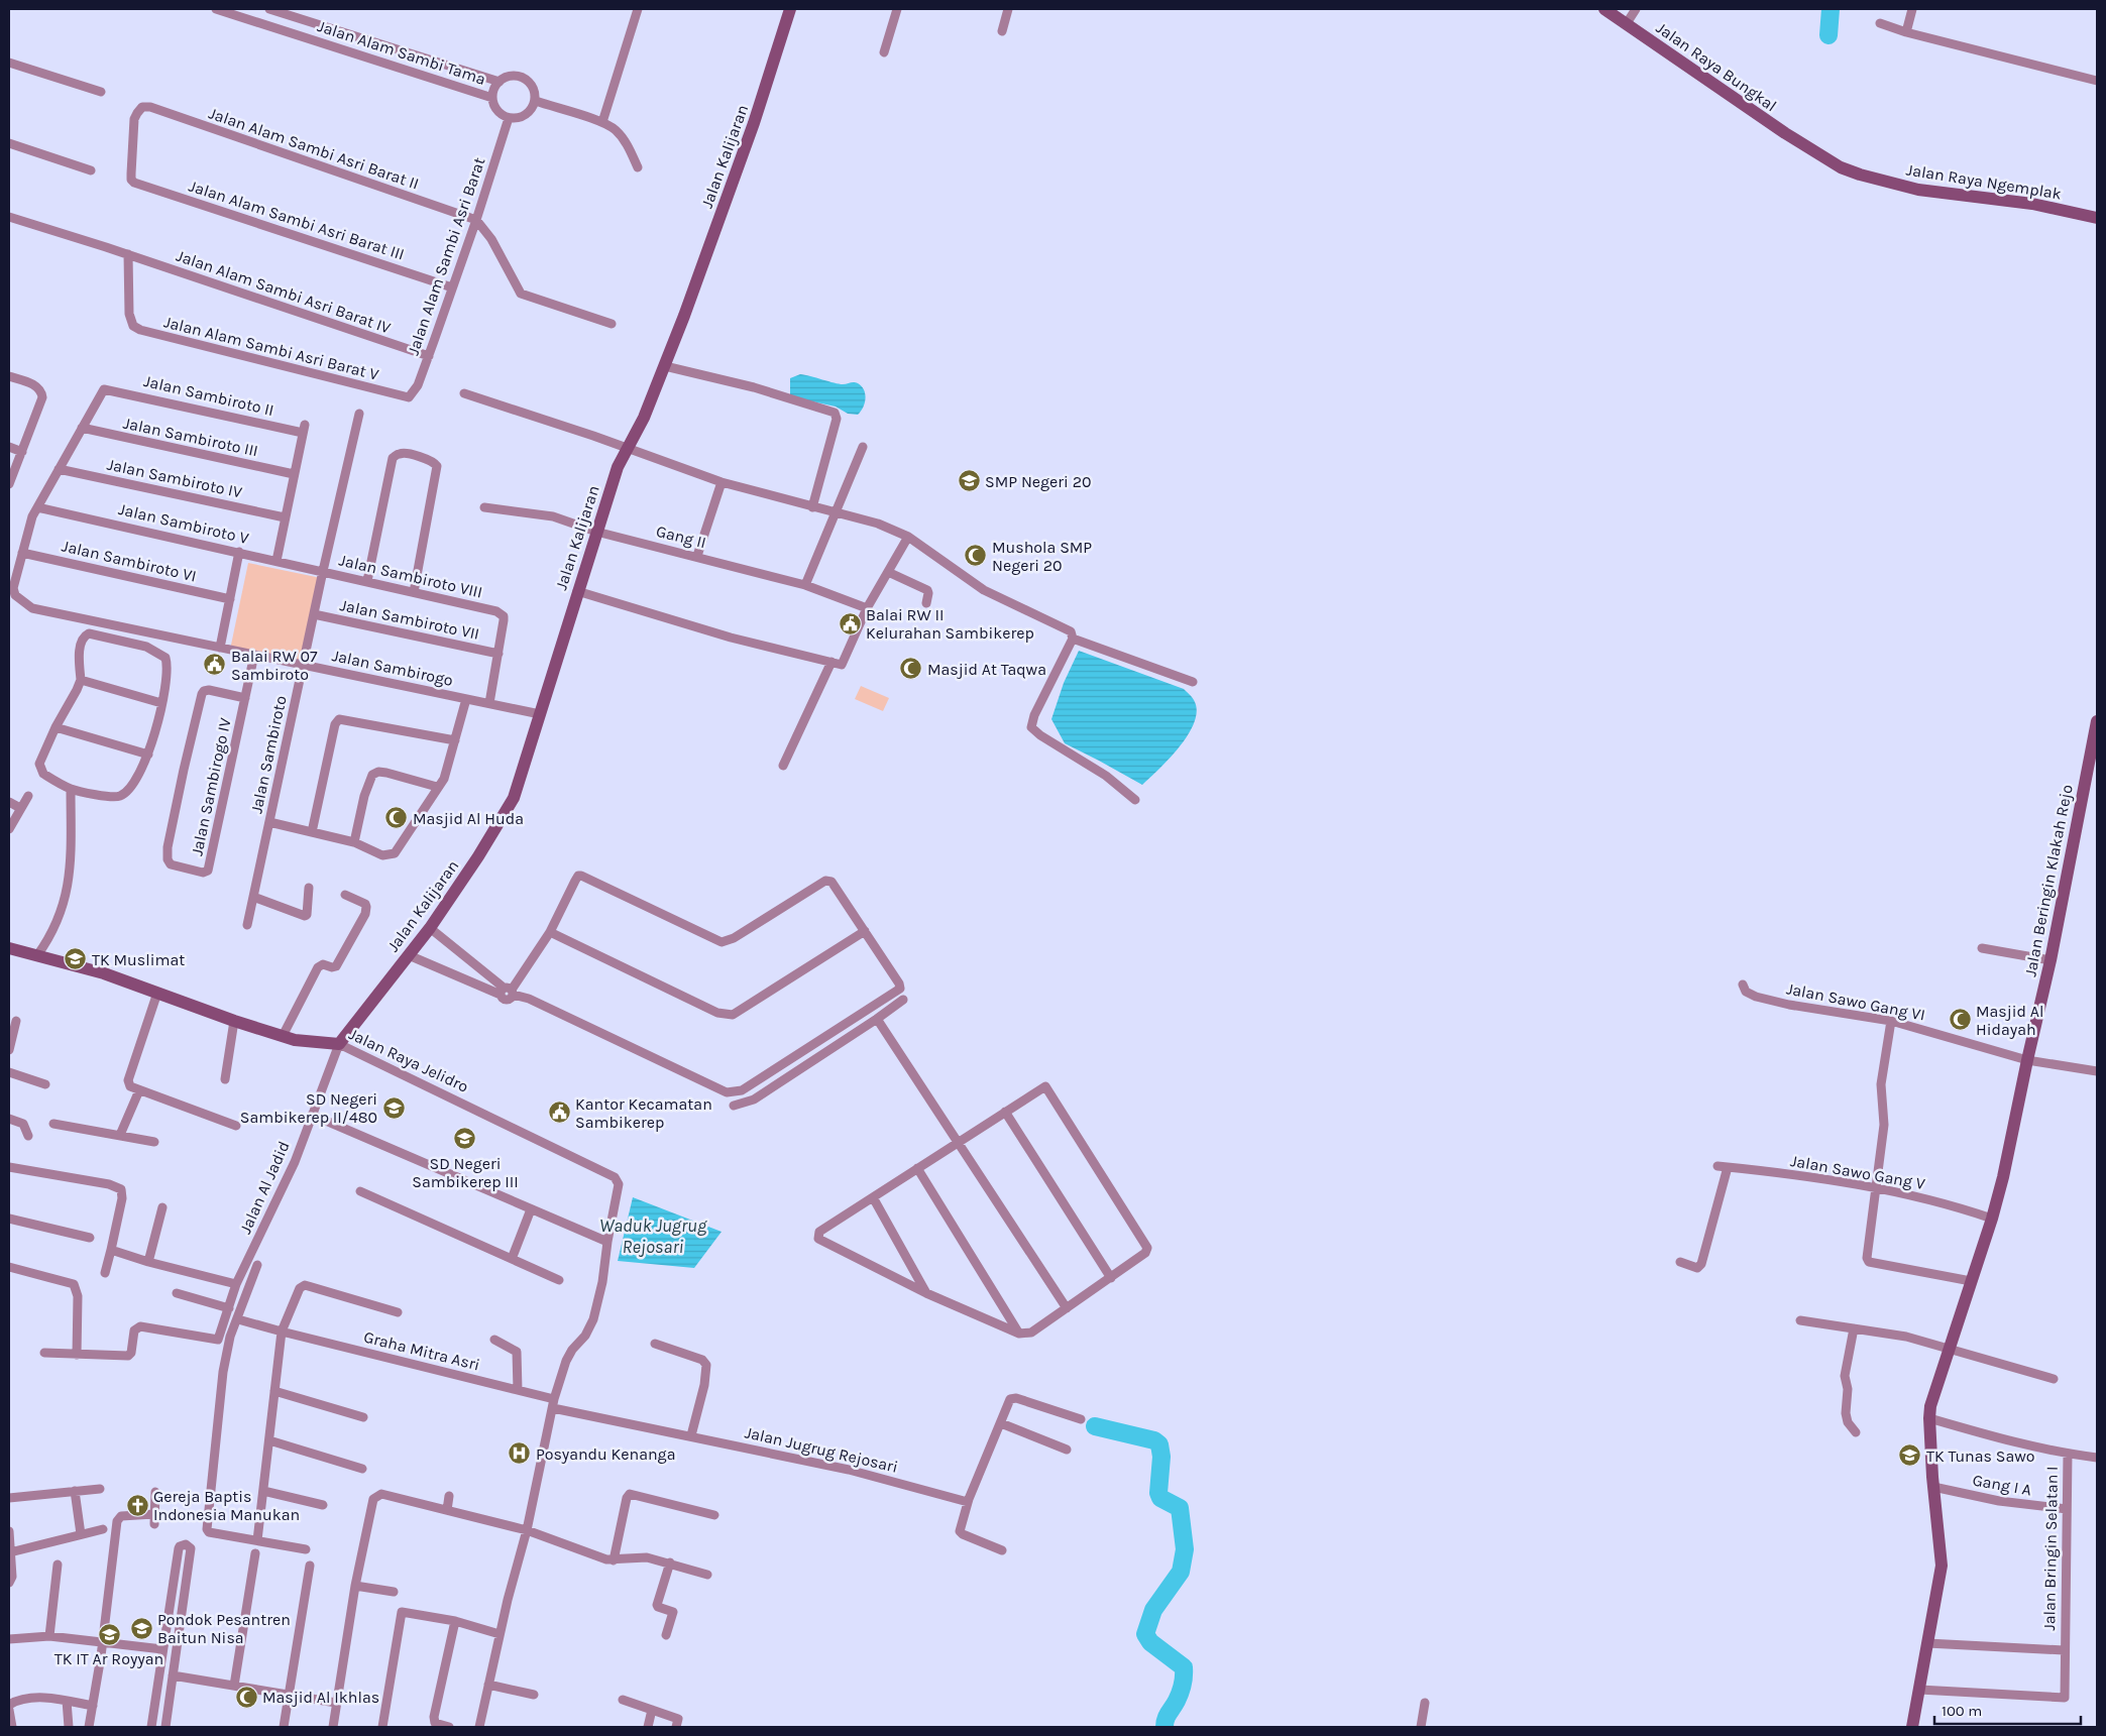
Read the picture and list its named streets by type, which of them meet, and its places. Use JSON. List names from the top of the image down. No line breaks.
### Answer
{"streets":{"street":["Jalan Alam Sambi Tama","Jalan Raya Bungkal","Jalan Alam Sambi Asri Barat II","Jalan Kalijaran","Jalan Raya Ngemplak","Jalan Alam Sambi Asri Barat III","Jalan Alam Sambi Asri Barat","Jalan Alam Sambi Asri Barat IV","Jalan Alam Sambi Asri Barat V","Jalan Sambiroto II","Jalan Sambiroto III","Jalan Sambiroto IV","Jalan Sambiroto V","Gang II","Jalan Sambiroto VI","Jalan Sambiroto VIII","Jalan Sambiroto VII","Jalan Sambirogo","Jalan Sambiroto","Jalan Sambirogo IV","Jalan Beringin Klakah Rejo","Jalan Sawo Gang VI","Jalan Raya Jelidro","Jalan Sawo Gang V","Jalan Al Jadid","Graha Mitra Asri","Jalan Jugrug Rejosari","Gang I A","Jalan Bringin Selatan I"]},"crossings":[["Jalan Alam Sambi Tama","Jalan Alam Sambi Asri Barat"],["Jalan Raya Bungkal","Jalan Raya Ngemplak"],["Jalan Alam Sambi Asri Barat II","Jalan Alam Sambi Asri Barat III"],["Jalan Alam Sambi Asri Barat II","Jalan Alam Sambi Asri Barat"],["Jalan Kalijaran","Gang II"],["Jalan Kalijaran","Jalan Sambirogo"],["Jalan Kalijaran","Jalan Raya Jelidro"],["Jalan Kalijaran","Jalan Al Jadid"],["Jalan Alam Sambi Asri Barat III","Jalan Alam Sambi Asri Barat"],["Jalan Alam Sambi Asri Barat","Jalan Alam Sambi Asri Barat IV"],["Jalan Alam Sambi Asri Barat","Jalan Alam Sambi Asri Barat V"],["Jalan Alam Sambi Asri Barat IV","Jalan Alam Sambi Asri Barat V"],["Jalan Sambiroto II","Jalan Sambiroto III"],["Jalan Sambiroto II","Jalan Sambiroto IV"],["Jalan Sambiroto II","Jalan Sambiroto V"],["Jalan Sambiroto V","Jalan Sambiroto VIII"],["Jalan Sambiroto V","Jalan Sambiroto"],["Jalan Sambiroto VI","Jalan Sambirogo"],["Jalan Sambiroto VIII","Jalan Sambiroto VII"],["Jalan Sambiroto VIII","Jalan Sambiroto"],["Jalan Sambiroto VII","Jalan Sambiroto"],["Jalan Sambirogo","Jalan Sambiroto"],["Jalan Sambirogo","Jalan Sambirogo IV"],["Jalan Beringin Klakah Rejo","Jalan Sawo Gang VI"],["Jalan Beringin Klakah Rejo","Jalan Sawo Gang V"],["Jalan Beringin Klakah Rejo","Gang I A"],["Jalan Beringin Klakah Rejo","Jalan Bringin Selatan I"],["Jalan Raya Jelidro","Jalan Al Jadid"],["Graha Mitra Asri","Jalan Jugrug Rejosari"],["Gang I A","Jalan Bringin Selatan I"]],"water":["Waduk Jugrug Rejosari"],"places":{"school or university":["SMP Negeri 20","TK Muslimat","SD Negeri Sambikerep II/480","SD Negeri Sambikerep III","TK Tunas Sawo","Pondok Pesantren Baitun Nisa","TK IT Ar Royyan"],"mosque":["Mushola SMP Negeri 20","Masjid At Taqwa","Masjid Al Huda","Masjid Al Hidayah","Masjid Al Ikhlas"],"public building":["Balai RW II Kelurahan Sambikerep","Balai RW 07 Sambiroto","Kantor Kecamatan Sambikerep"],"hospital":["Posyandu Kenanga"],"church":["Gereja Baptis Indonesia Manukan"]},"scale_bar":"100 m"}
